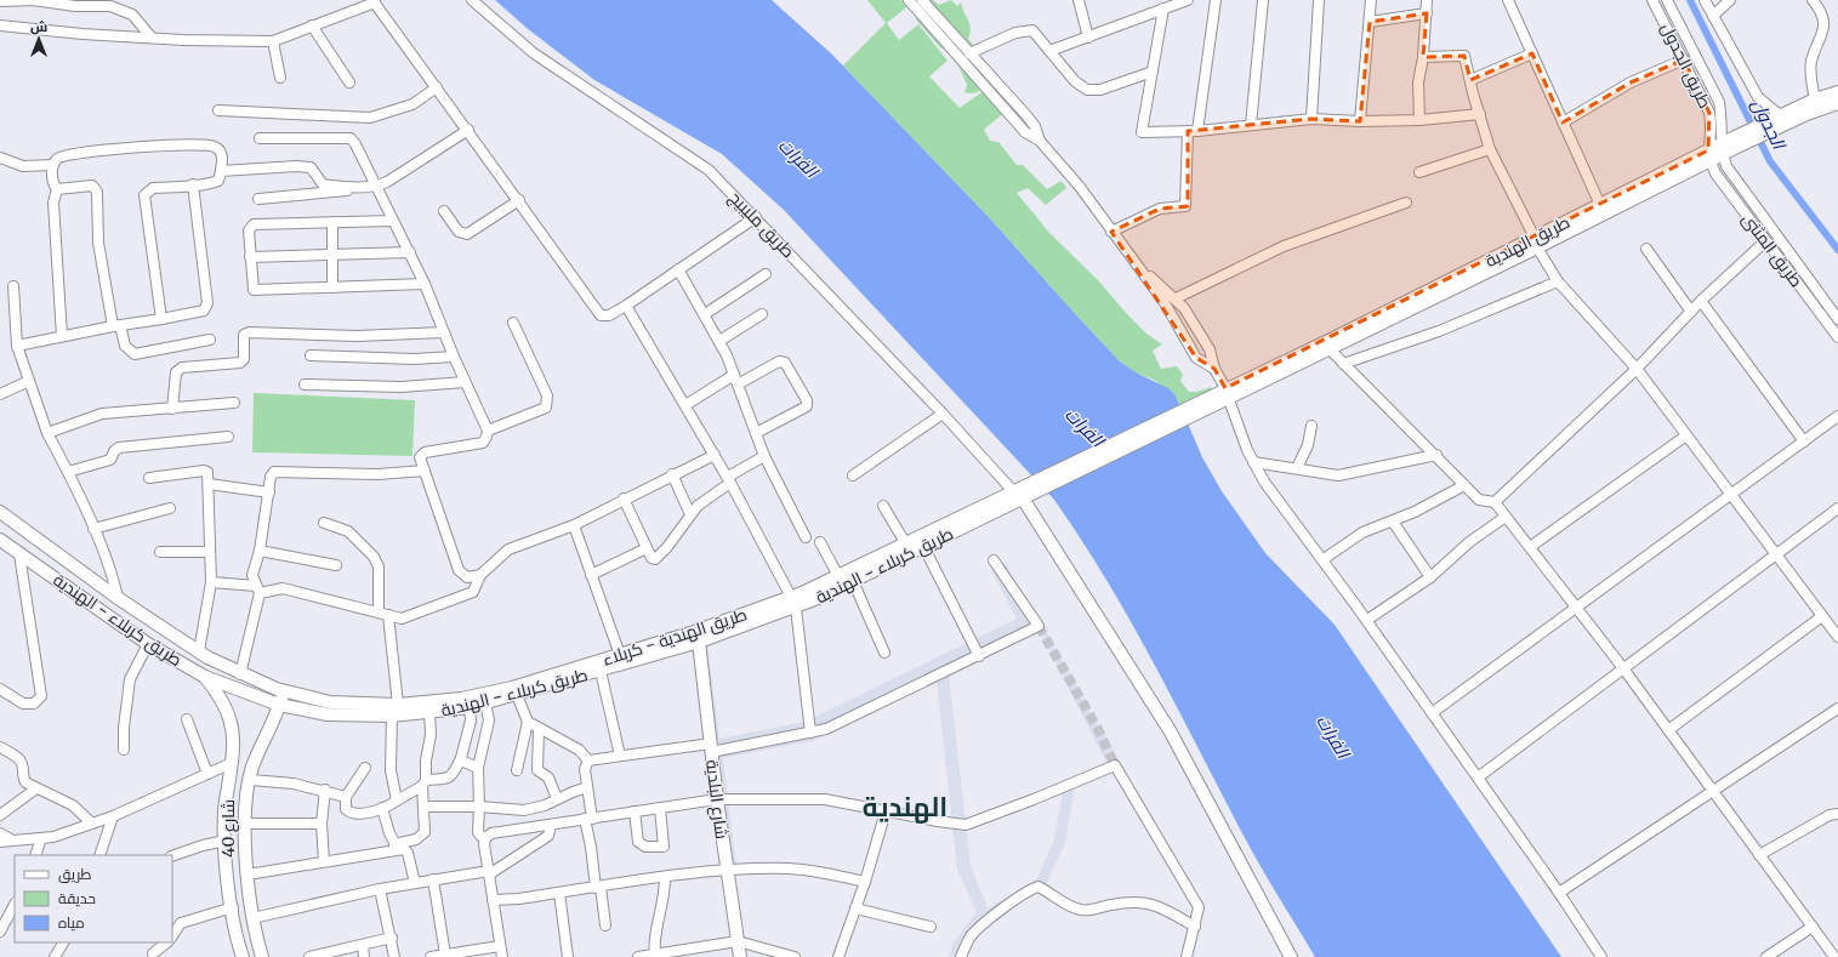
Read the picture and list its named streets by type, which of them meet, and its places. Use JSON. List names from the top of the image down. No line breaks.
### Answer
{"streets":{"main road":["طريق الهندية","طريق كربلاء - الهندية","طريق الهندية - كربلاء","شارع البلدية","شارع 40"],"street":["طريق الجدول","طريق مليبيج","طريق المثنى"]},"crossings":[["طريق الجدول","طريق الهندية"],["طريق الجدول","طريق المثنى"],["طريق مليبيج","طريق كربلاء - الهندية"],["طريق مليبيج","طريق الهندية - كربلاء"],["طريق الهندية","طريق المثنى"],["طريق الهندية","طريق كربلاء - الهندية"],["طريق كربلاء - الهندية","طريق الهندية - كربلاء"],["طريق كربلاء - الهندية","شارع البلدية"],["طريق كربلاء - الهندية","شارع 40"],["طريق الهندية - كربلاء","شارع 40"]],"districts":["الهندية"],"water":["الجدول","الفرات"],"legend":["طريق","حديقة","مياه"],"north":"top"}
